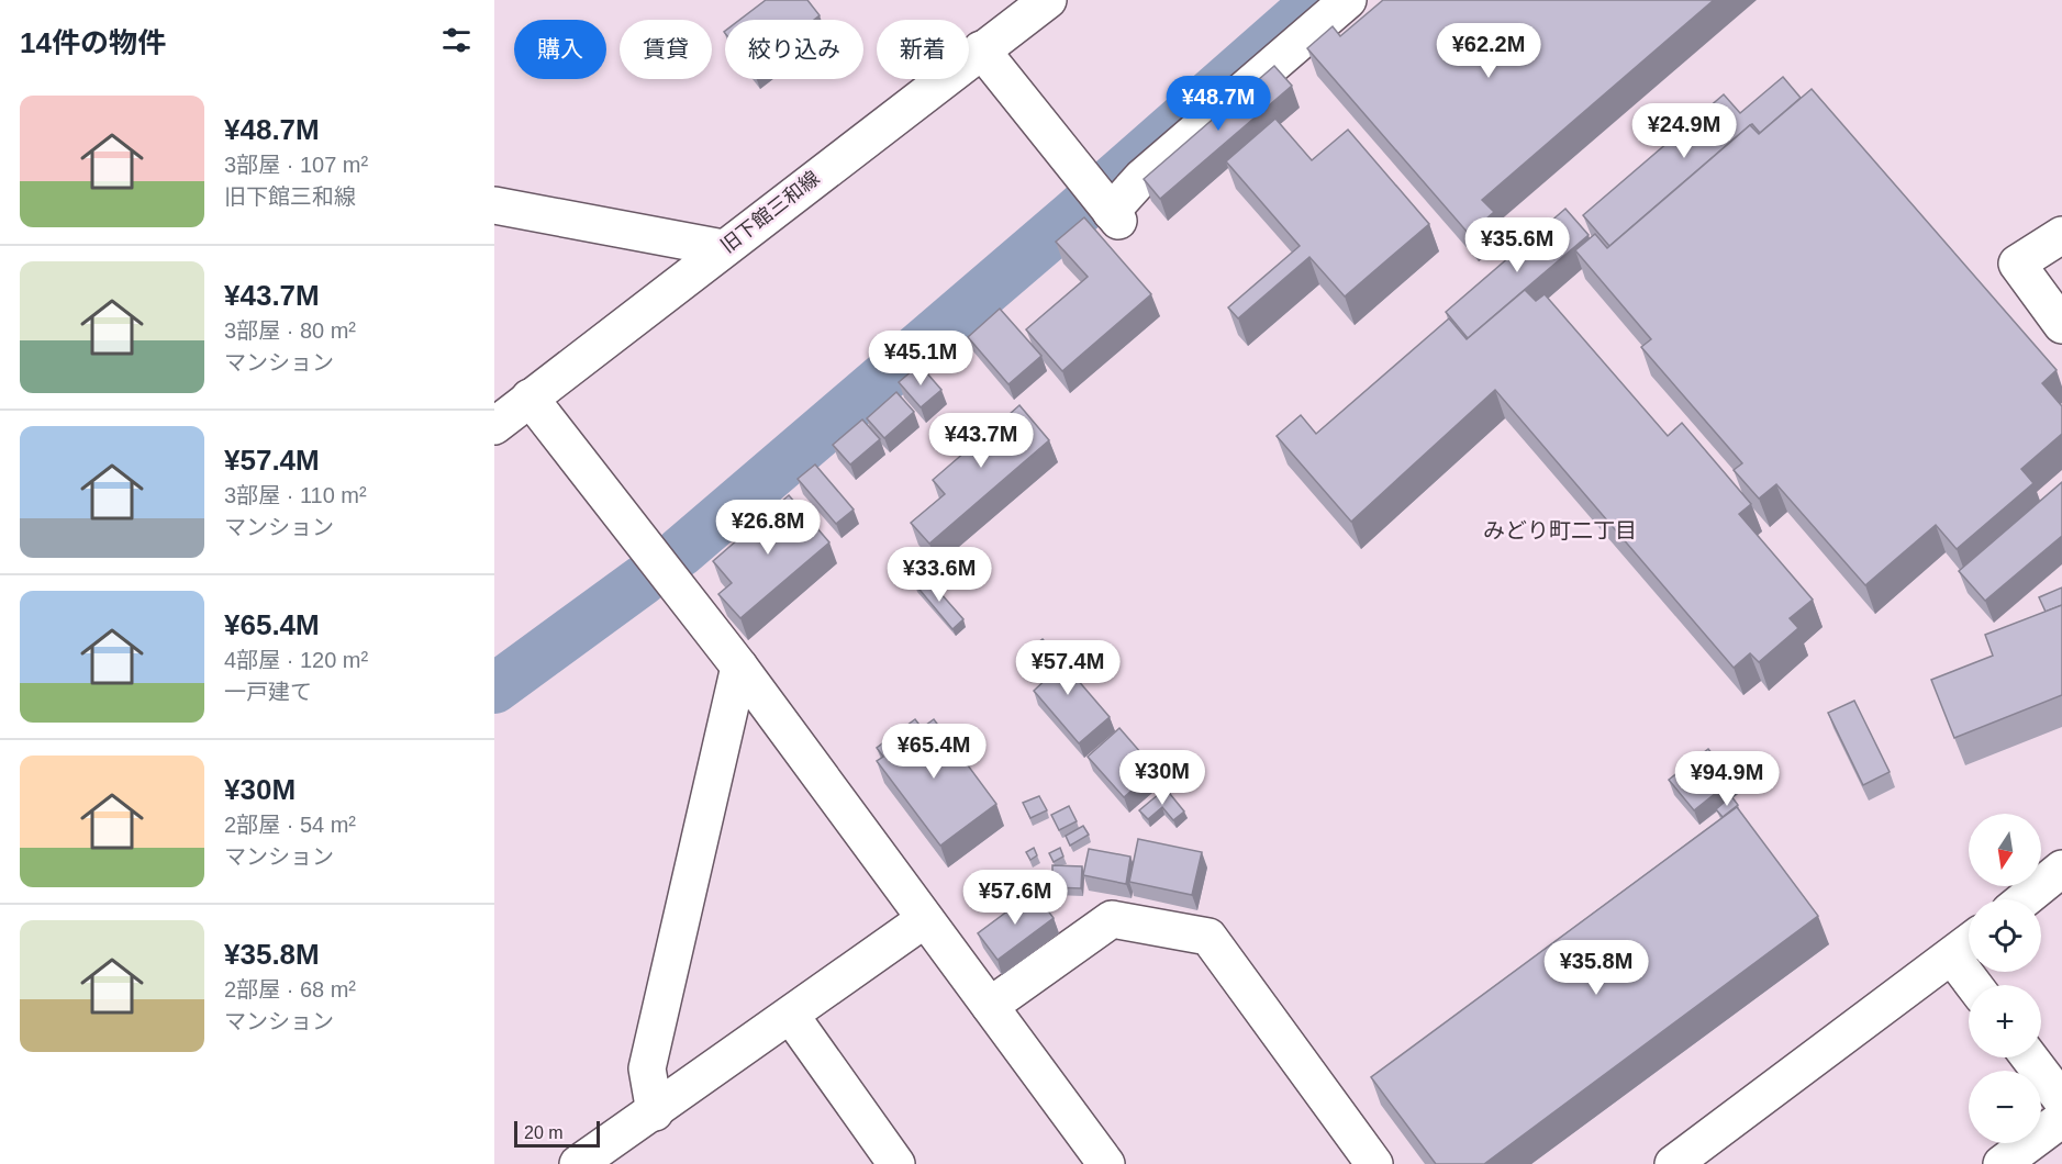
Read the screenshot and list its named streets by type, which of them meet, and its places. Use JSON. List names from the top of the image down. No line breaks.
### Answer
{"streets":{"street":["旧下館三和線"]},"districts":["みどり町二丁目"],"scale_bar":"20 m","north":"bottom","page":{"heading":"14件の物件","chip":["購入","賃貸","絞り込み","新着"],"price":["¥62.2M","¥48.7M","¥24.9M","¥35.6M","¥45.1M","¥43.7M","¥26.8M","¥33.6M","¥57.4M","¥65.4M","¥30M","¥94.9M","¥57.6M","¥35.8M"],"list":[{"name":"¥48.7M","note":"3部屋 · 107 m² · 旧下館三和線"},{"name":"¥43.7M","note":"3部屋 · 80 m² · マンション"},{"name":"¥57.4M","note":"3部屋 · 110 m² · マンション"},{"name":"¥65.4M","note":"4部屋 · 120 m² · 一戸建て"},{"name":"¥30M","note":"2部屋 · 54 m² · マンション"},{"name":"¥35.8M","note":"2部屋 · 68 m² · マンション"}],"map_buttons":["+","−"],"scale":"20 m"}}
